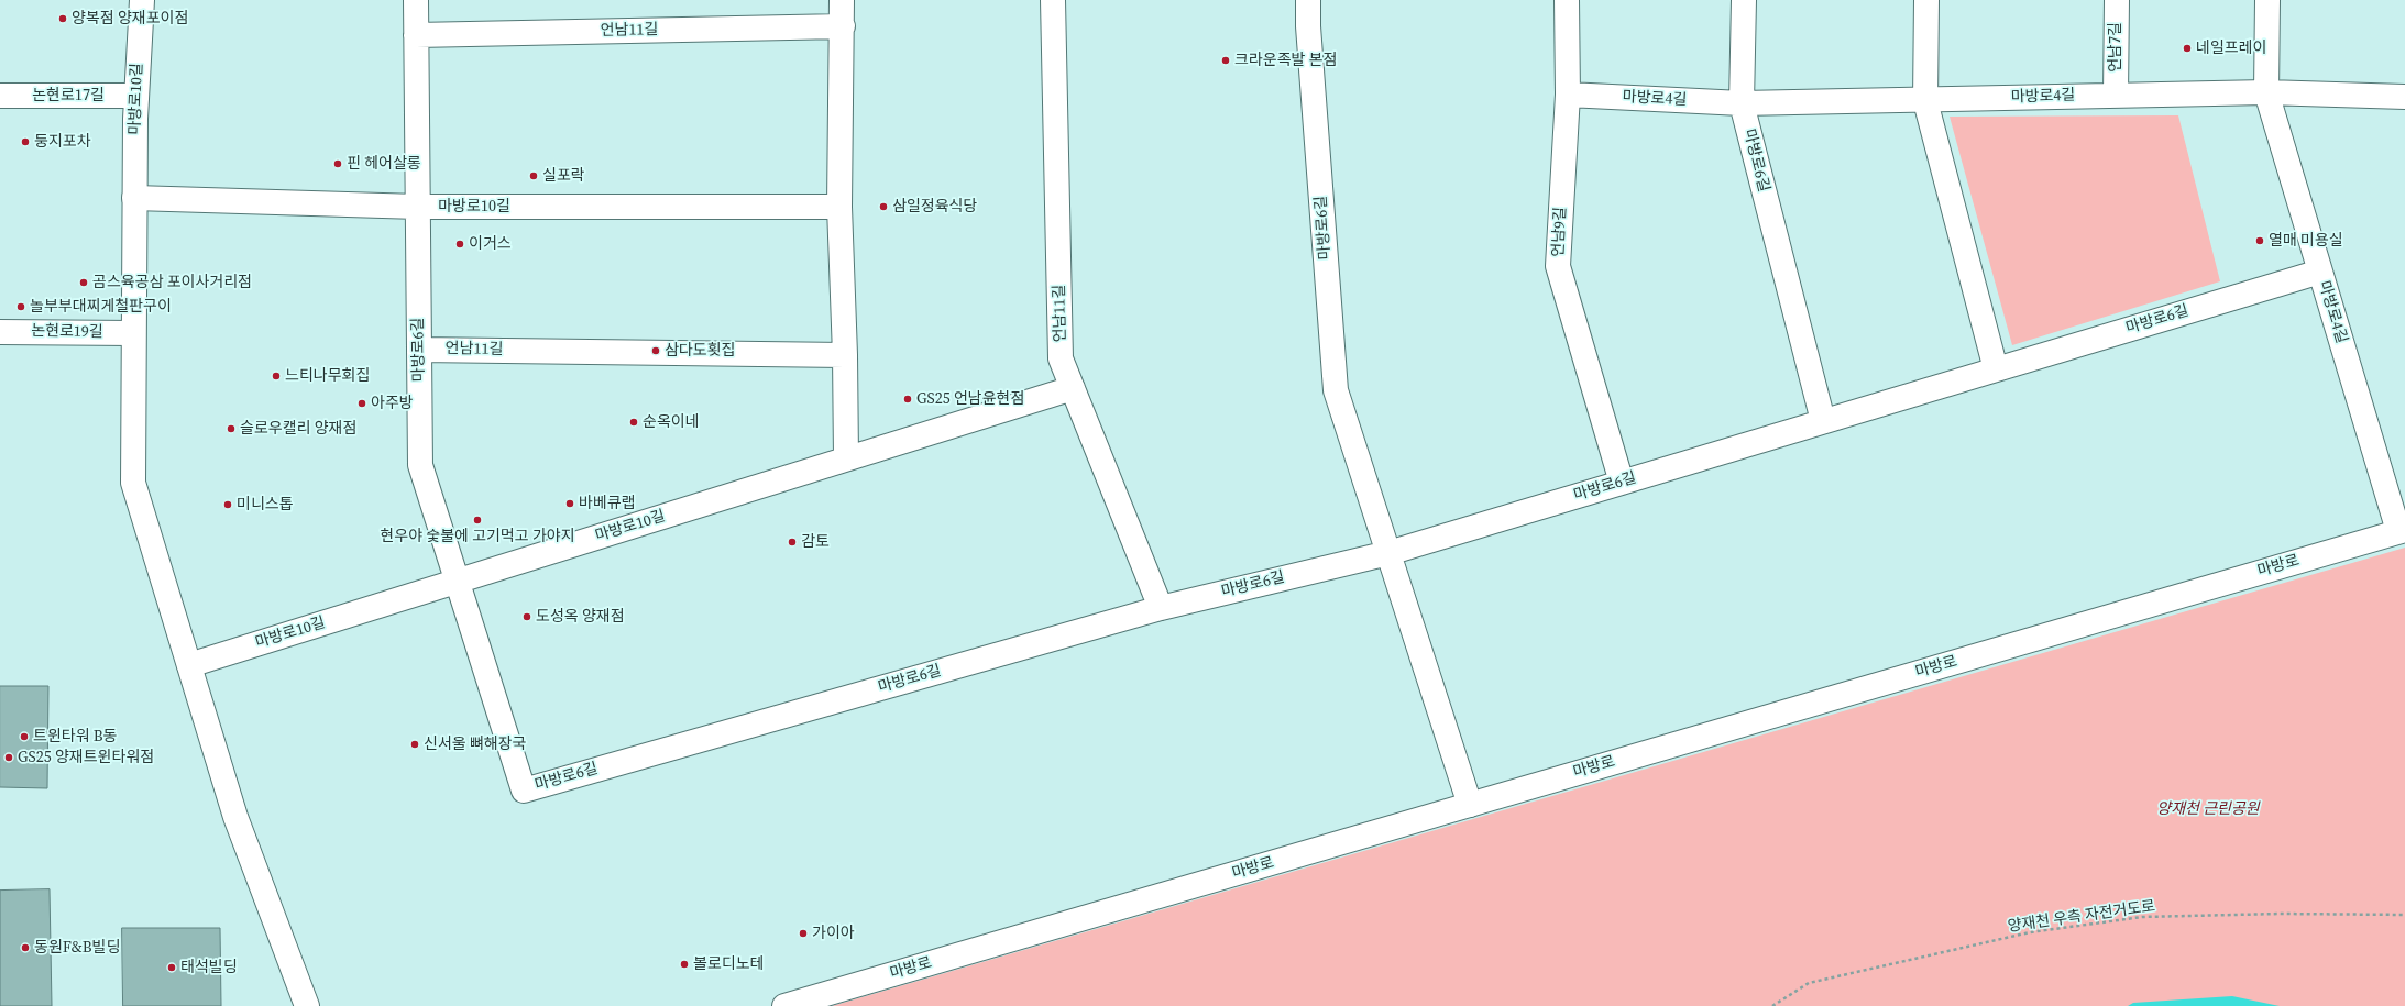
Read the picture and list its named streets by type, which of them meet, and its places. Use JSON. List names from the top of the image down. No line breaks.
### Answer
{"streets":{"street":["언남11길","언남7길","논현로17길","마방로4길","마방로10길","마방로6길","언남9길","논현로19길","마방로"],"path":["양재천 우측 자전거도로"]},"crossings":[["언남11길","마방로10길"],["언남11길","마방로6길"],["언남7길","마방로4길"],["논현로17길","마방로10길"],["마방로4길","마방로6길"],["마방로4길","언남9길"],["마방로4길","마방로"],["마방로10길","마방로6길"],["마방로10길","논현로19길"],["마방로6길","언남9길"],["마방로6길","마방로"]],"parks":["양재천 근린공원"],"places":["양복점 양재포이점","네일프레이","크라운족발 본점","둥지포차","핀 헤어살롱","실포락","삼일정육식당","열매 미용실","이거스","곰스육공삼 포이사거리점","놀부부대찌게철판구이","삼다도횟집","느티나무회집","GS25 언남윤현점","아주방","순옥이네","슬로우캘리 양재점","바베큐랩","미니스톱","현우야 숯불에 고기먹고 가야지","감토","도성옥 양재점","트윈타워 B동","신서울 뼈해장국","GS25 양재트윈타워점","가이아","동원F&B빌딩","볼로디노테","태석빌딩"]}
